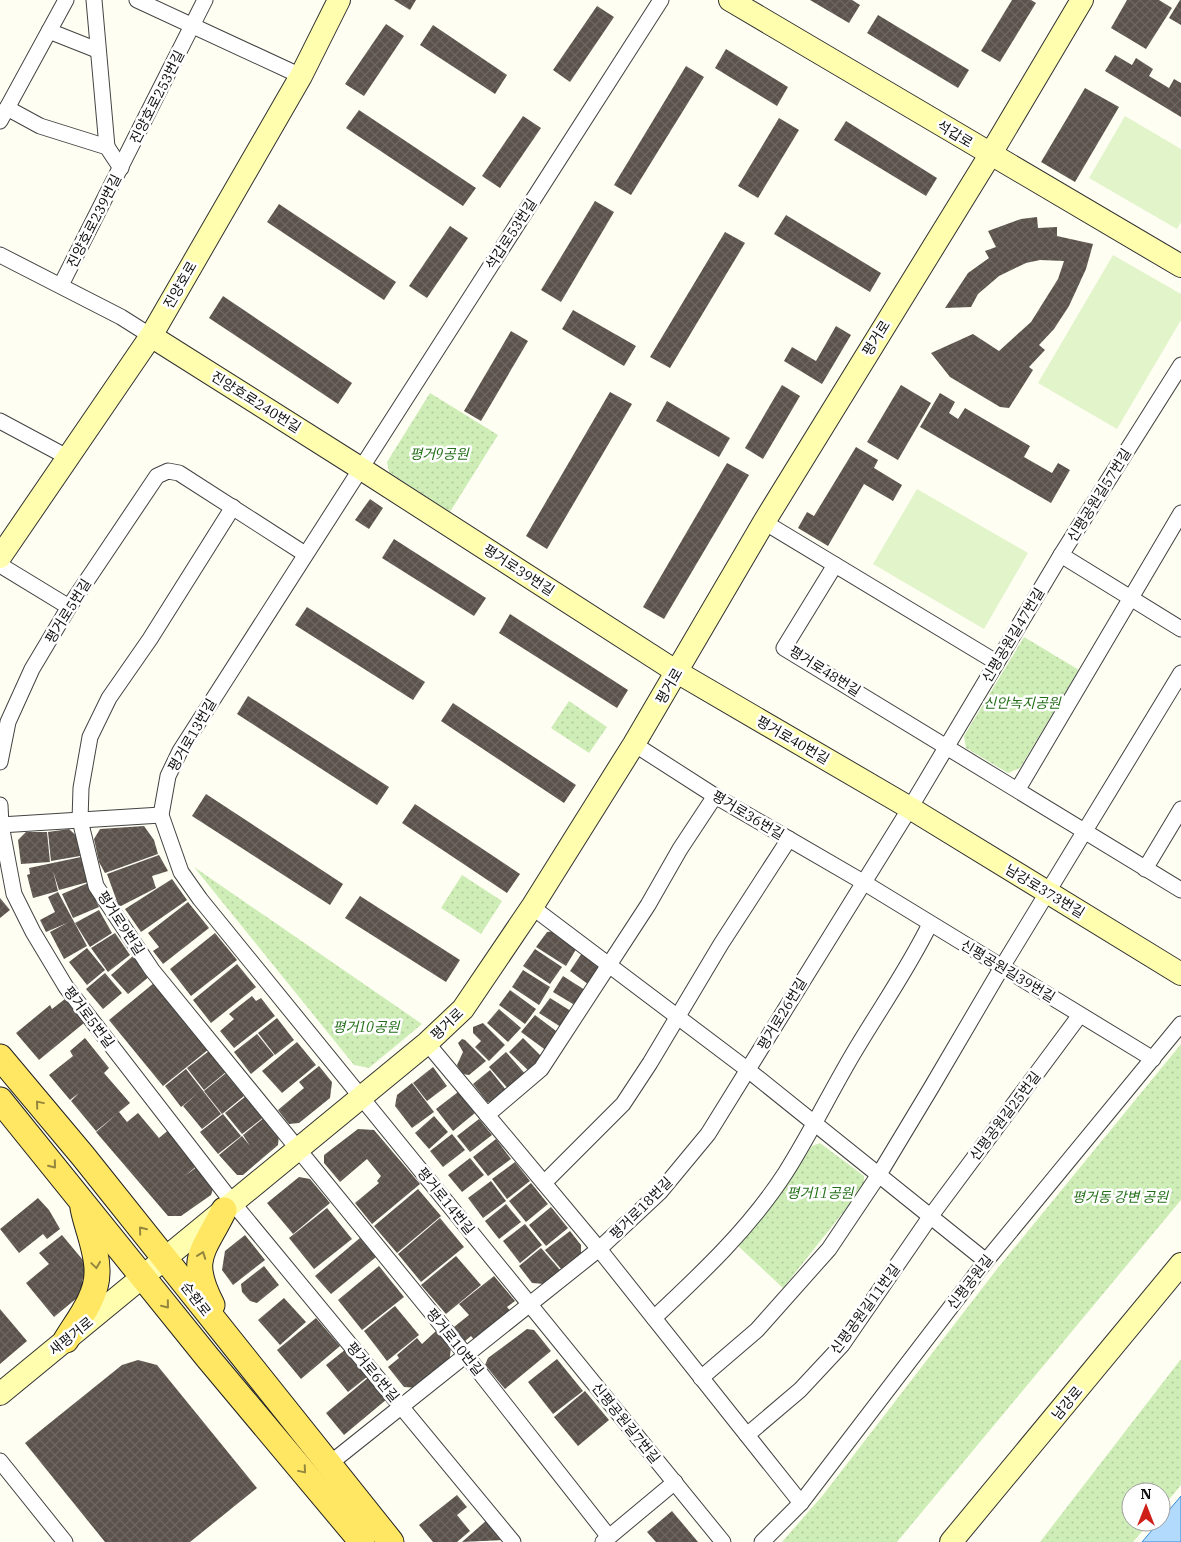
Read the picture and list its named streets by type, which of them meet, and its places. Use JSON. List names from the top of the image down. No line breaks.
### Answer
{"streets":{"main road":["순환로"],"street":["진양호로253번길","석갑로","진양호로239번길","석갑로53번길","진양호로","평거로","진양호로240번길","신평공원길57번길","평거로39번길","평거로5번길","신평공원길47번길","평거로48번길","평거로13번길","평거로40번길","평거로36번길","남강로373번길","평거로9번길","신평공원길39번길","평거로26번길","신평공원길25번길","평거로14번길","평거로18번길","신평공원길","신평공원길11번길","새평거로","평거로10번길","평거로6번길","남강로","신평공원길7번길"]},"crossings":[["진양호로253번길","진양호로239번길"],["석갑로","평거로"],["석갑로53번길","진양호로240번길"],["석갑로53번길","평거로39번길"],["석갑로53번길","평거로13번길"],["진양호로","진양호로240번길"],["평거로","평거로39번길"],["평거로","평거로5번길"],["평거로","평거로13번길"],["평거로","평거로40번길"],["평거로","평거로36번길"],["평거로","평거로9번길"],["평거로","평거로14번길"],["평거로","평거로18번길"],["평거로","순환로"],["평거로","새평거로"],["평거로","평거로10번길"],["평거로","평거로6번길"],["진양호로240번길","평거로39번길"],["진양호로240번길","평거로13번길"],["신평공원길57번길","신평공원길47번길"],["평거로39번길","평거로13번길"],["평거로39번길","평거로40번길"],["평거로5번길","평거로9번길"],["평거로5번길","평거로6번길"],["신평공원길47번길","평거로48번길"],["신평공원길47번길","평거로40번길"],["신평공원길47번길","남강로373번길"],["신평공원길47번길","평거로26번길"],["평거로13번길","평거로14번길"],["평거로40번길","남강로373번길"],["평거로40번길","평거로26번길"],["평거로36번길","신평공원길39번길"],["평거로36번길","평거로26번길"],["남강로373번길","평거로26번길"],["평거로9번길","평거로10번길"],["신평공원길39번길","평거로26번길"],["신평공원길39번길","신평공원길25번길"],["신평공원길39번길","신평공원길"],["평거로26번길","평거로18번길"],["신평공원길25번길","신평공원길11번길"],["평거로14번길","신평공원길7번길"],["순환로","새평거로"]],"parks":["평거9공원","신안녹지공원","평거10공원","평거11공원","평거동 강변 공원"],"north":"top"}
